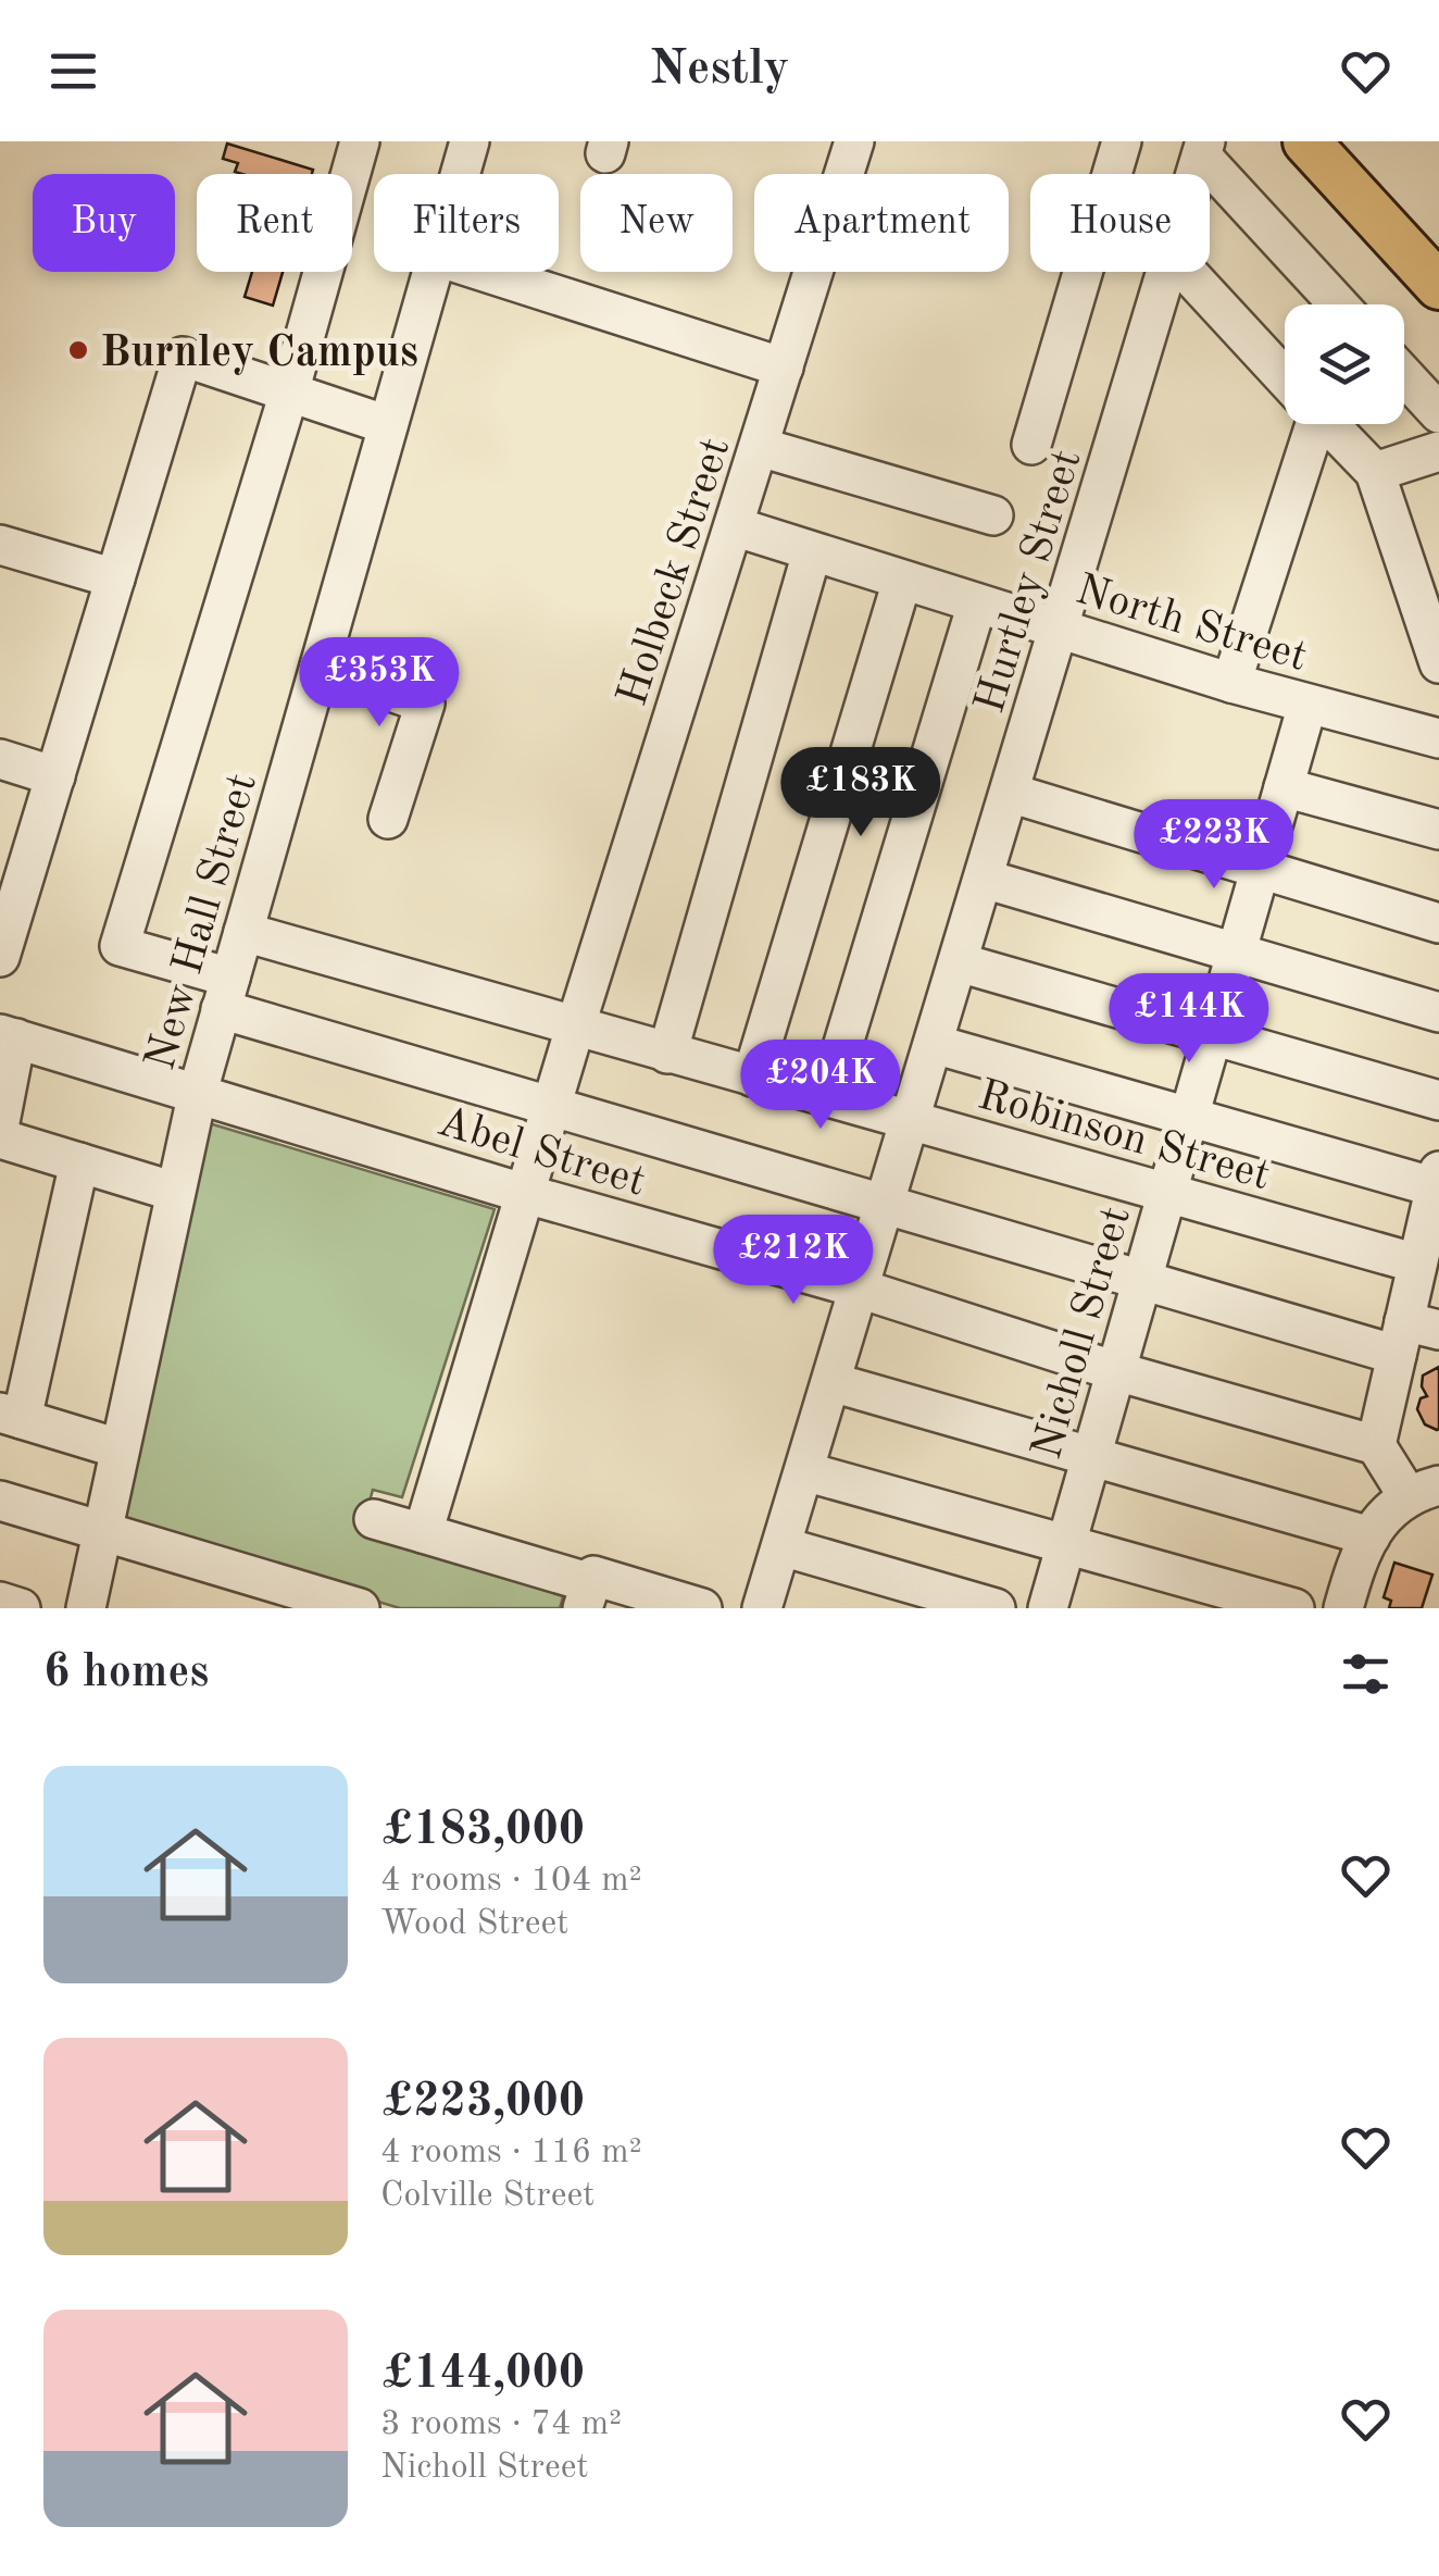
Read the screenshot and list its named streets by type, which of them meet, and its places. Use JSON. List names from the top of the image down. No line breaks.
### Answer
{"streets":{"street":["Holbeck Street","Hurtley Street","North Street","New Hall Street","Robinson Street","Abel Street","Nicholl Street"]},"crossings":[["Holbeck Street","North Street"],["Holbeck Street","Robinson Street"],["Holbeck Street","Abel Street"],["Hurtley Street","North Street"],["Hurtley Street","Robinson Street"],["Hurtley Street","Abel Street"],["North Street","Nicholl Street"],["New Hall Street","Robinson Street"],["New Hall Street","Abel Street"],["Robinson Street","Nicholl Street"],["Abel Street","Nicholl Street"]],"places":["Burnley Campus"],"page":{"header":"Nestly","chip":["Buy","Rent","Filters","New","Apartment","House"],"price":["£353K","£183K","£223K","£144K","£204K","£212K"],"heading":"6 homes","list":[{"name":"£183,000","note":"4 rooms · 104 m² · Wood Street"},{"name":"£223,000","note":"4 rooms · 116 m² · Colville Street"},{"name":"£144,000","note":"3 rooms · 74 m² · Nicholl Street"}]}}
